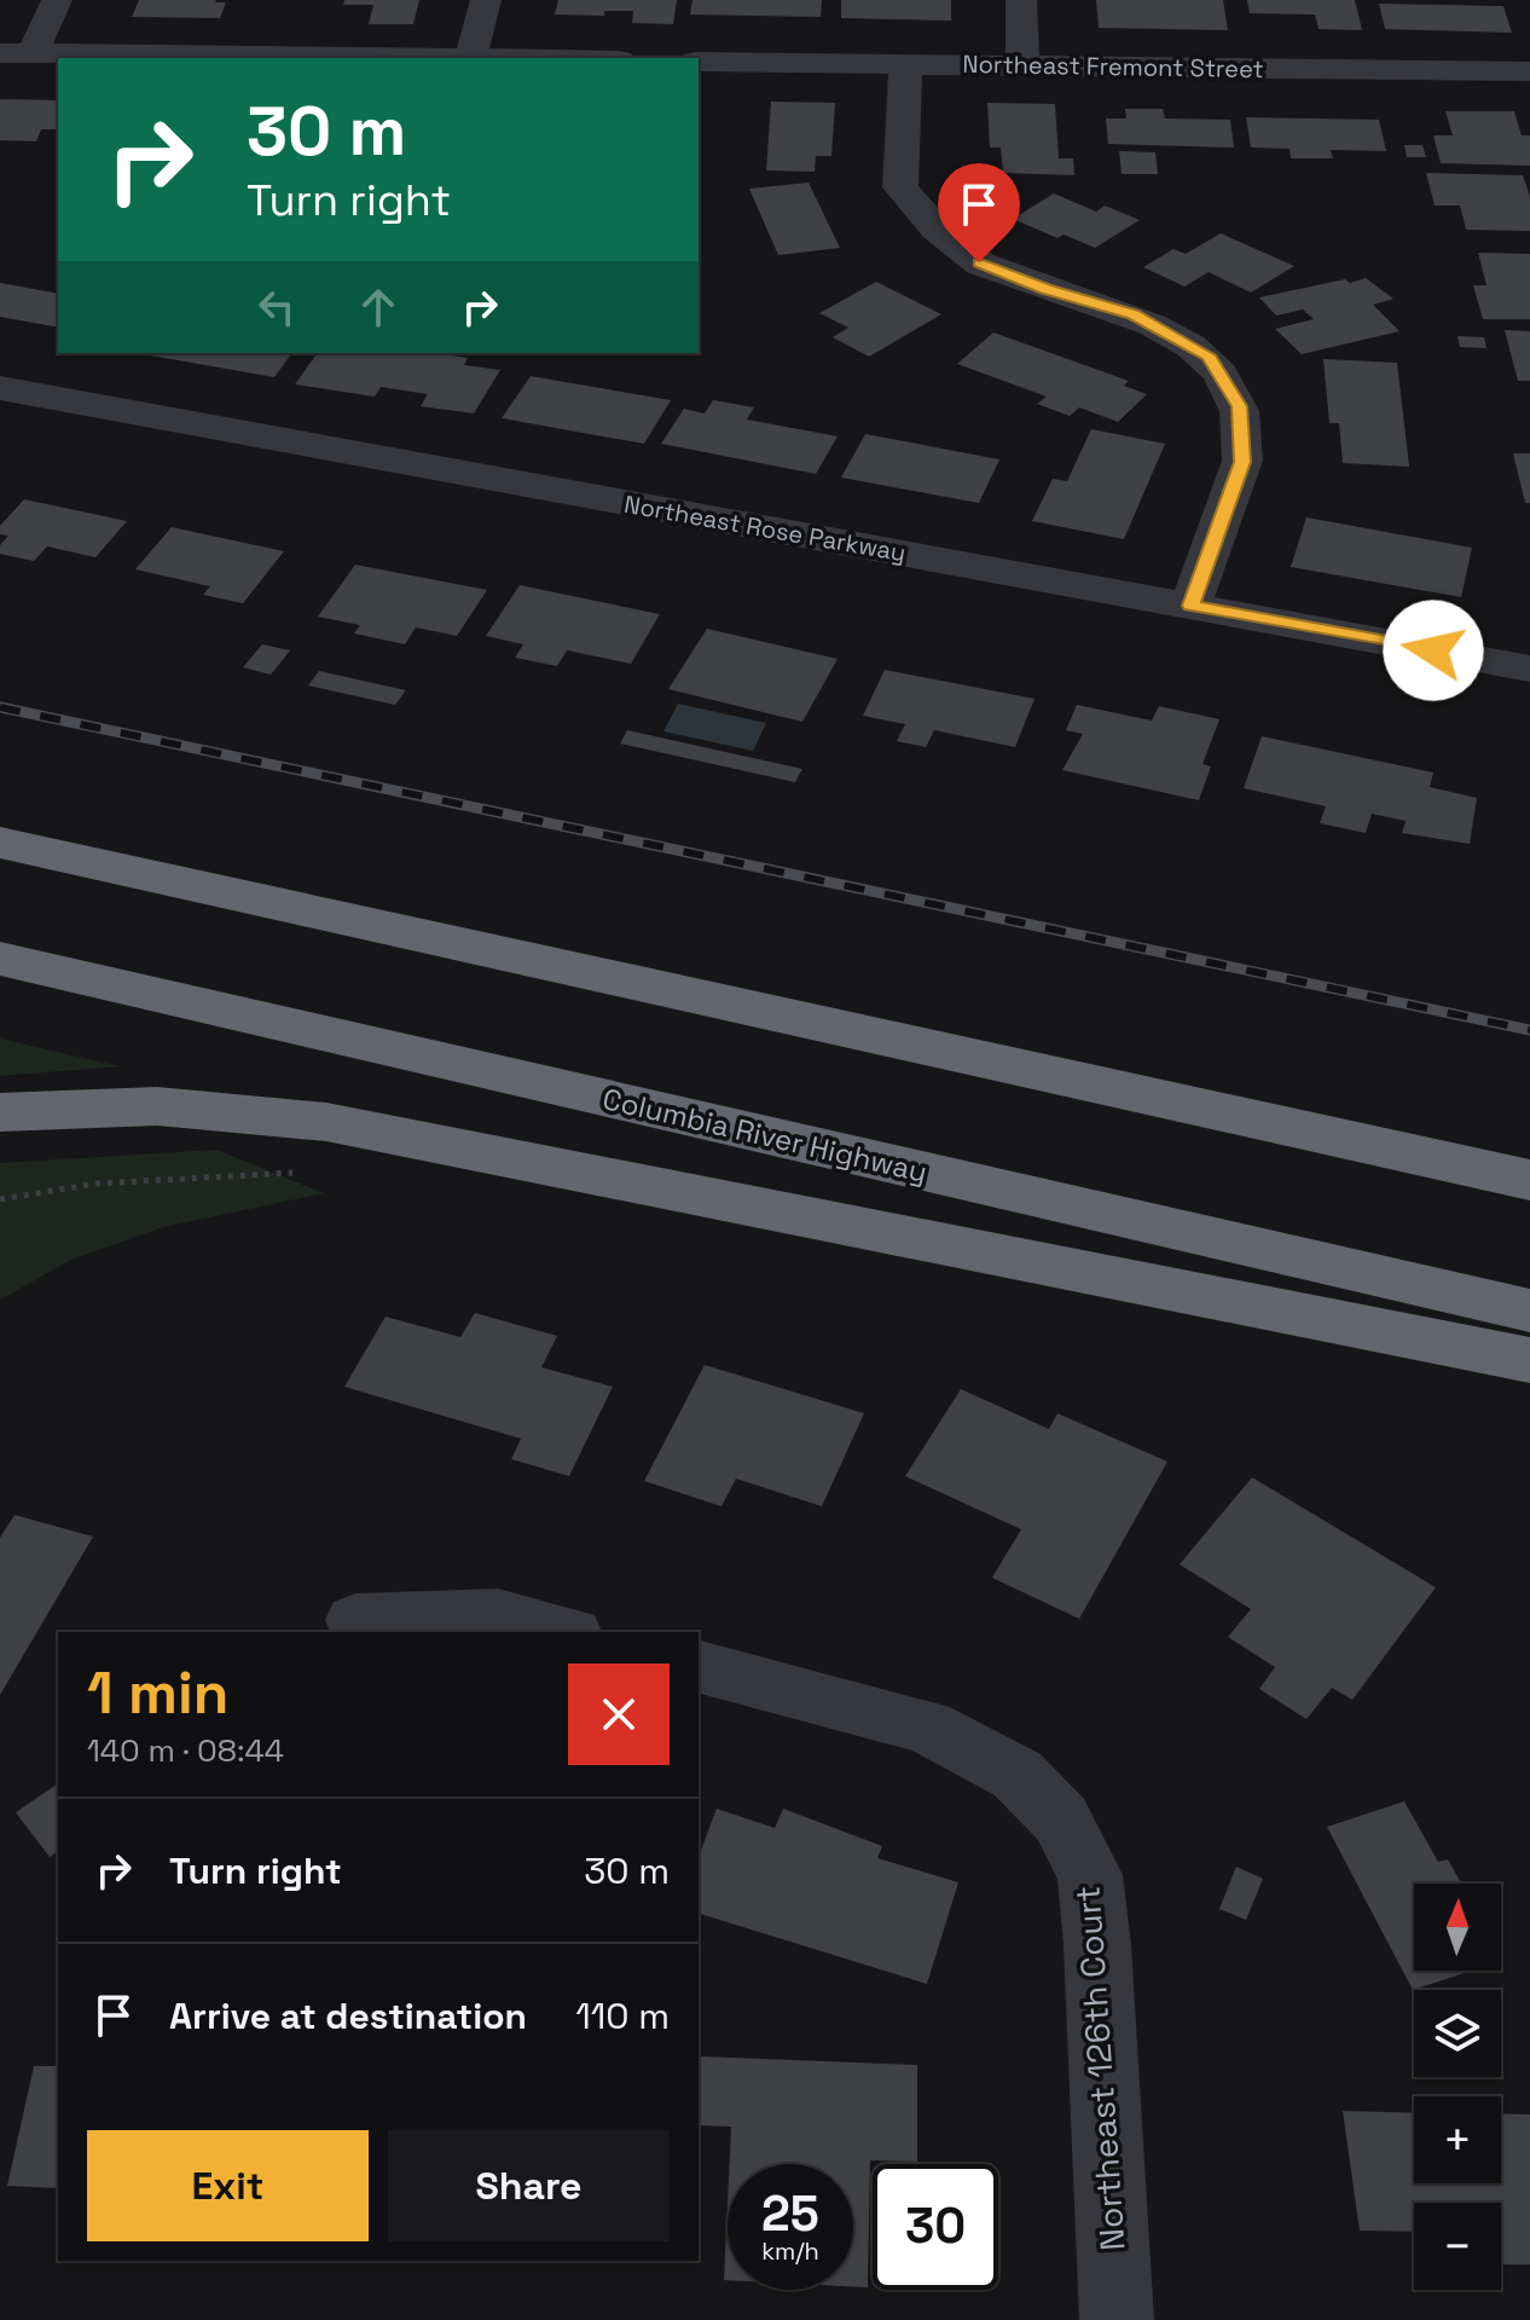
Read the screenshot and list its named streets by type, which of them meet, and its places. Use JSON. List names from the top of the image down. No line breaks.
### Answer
{"streets":{"highway":["Columbia River Highway"],"street":["Northeast Fremont Street","Northeast Rose Parkway","Northeast 126th Court"]},"north":"top","page":{"turn":["30 m","Turn right"],"heading":["1 min","140 m · 08:44"],"list":[{"name":"Turn right","value":"30 m"},{"name":"Arrive at destination","value":"110 m"}],"map_buttons":["+","−"],"buttons":["Exit","Share"],"speed":"25 km/h","limit":"30"}}
